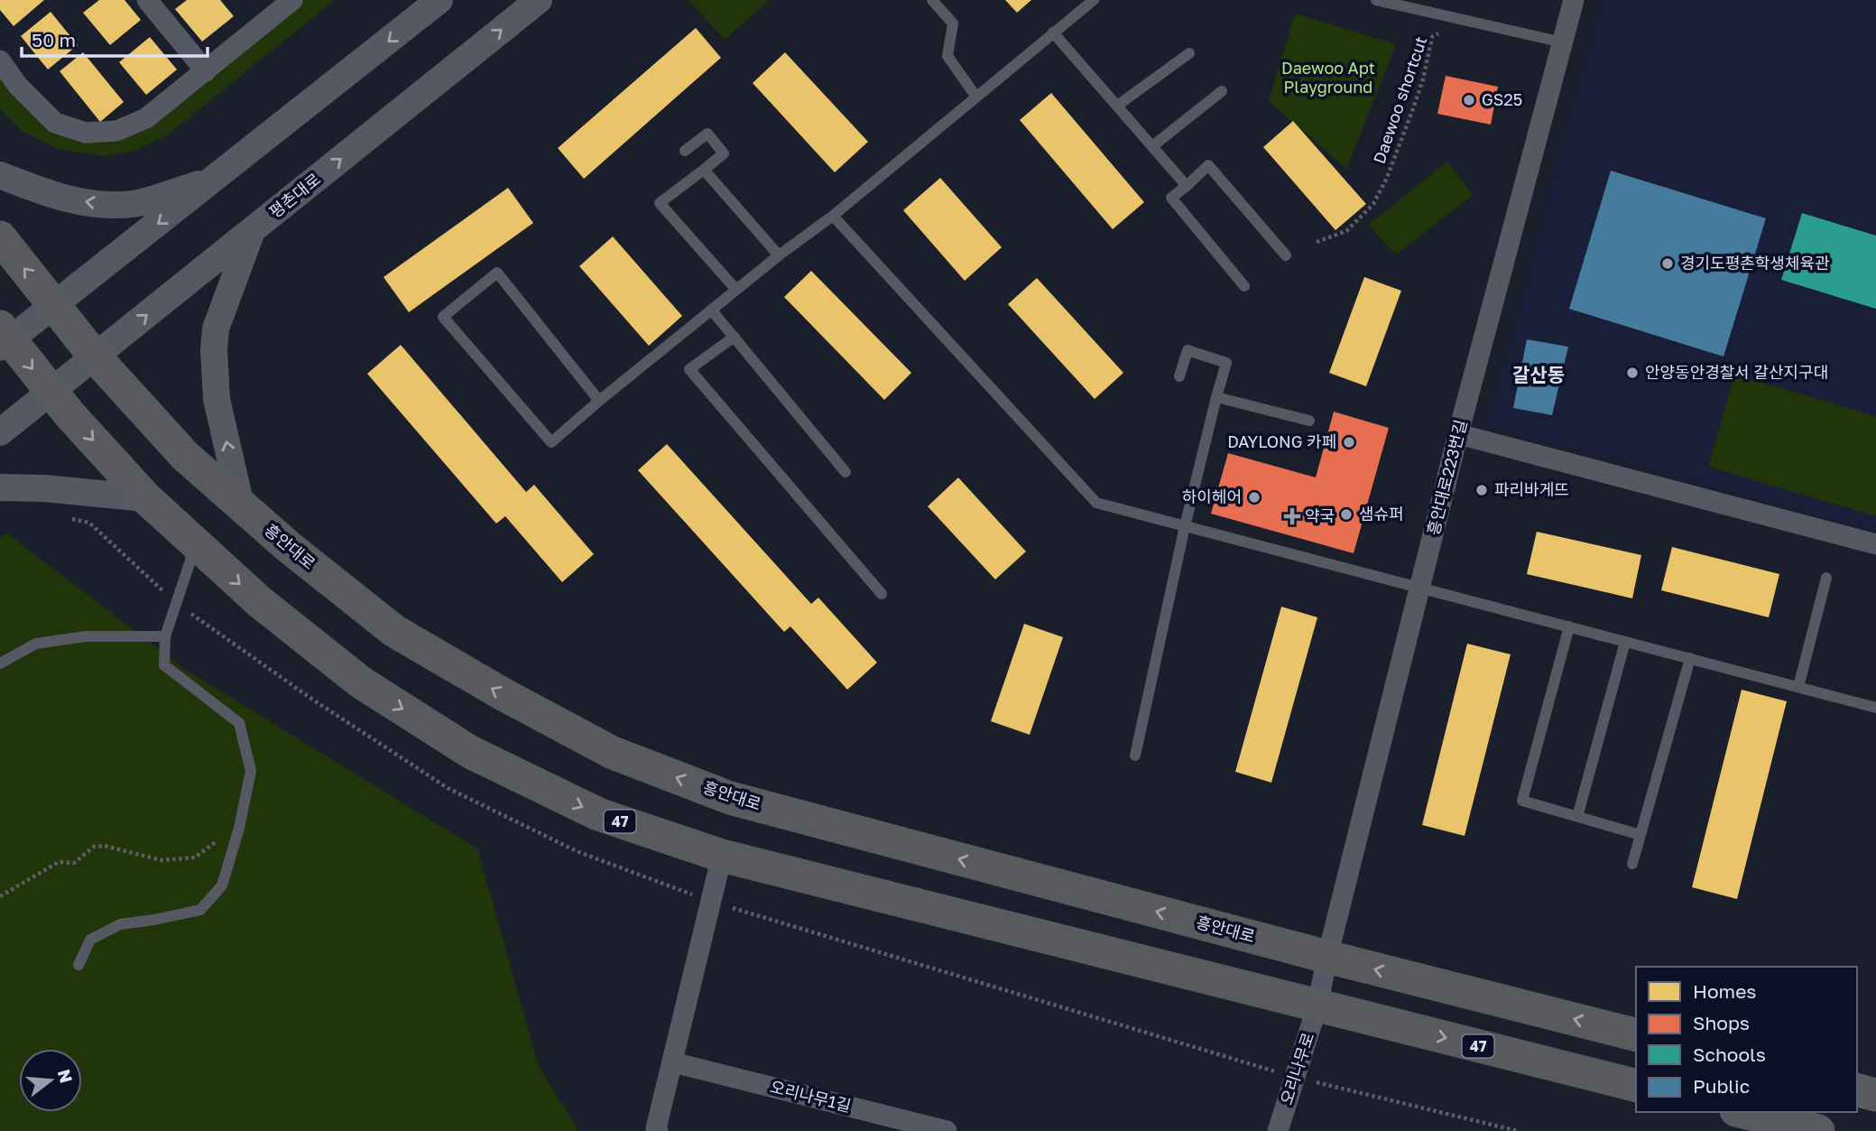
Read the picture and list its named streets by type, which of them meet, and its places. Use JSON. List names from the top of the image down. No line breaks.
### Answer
{"streets":{"main road":["흥안대로","47"],"street":["평촌대로","흥안대로223번길","오리나무로","오리나무1길"],"path":["Daewoo shortcut"]},"crossings":[["평촌대로","흥안대로"],["평촌대로","47"],["흥안대로223번길","흥안대로"],["흥안대로223번길","오리나무로"],["흥안대로","오리나무로"],["47","오리나무로"]],"districts":["갈산동"],"parks":["Daewoo Apt Playground"],"places":{"other":["GS25","경기도평촌학생체육관","안양동안경찰서 갈산지구대","DAYLONG 카페","파리바게뜨","하이헤어","샘슈퍼"],"health":["약국"]},"legend":["Homes","Shops","Schools","Public"],"scale_bar":"50 m","north":"right"}
